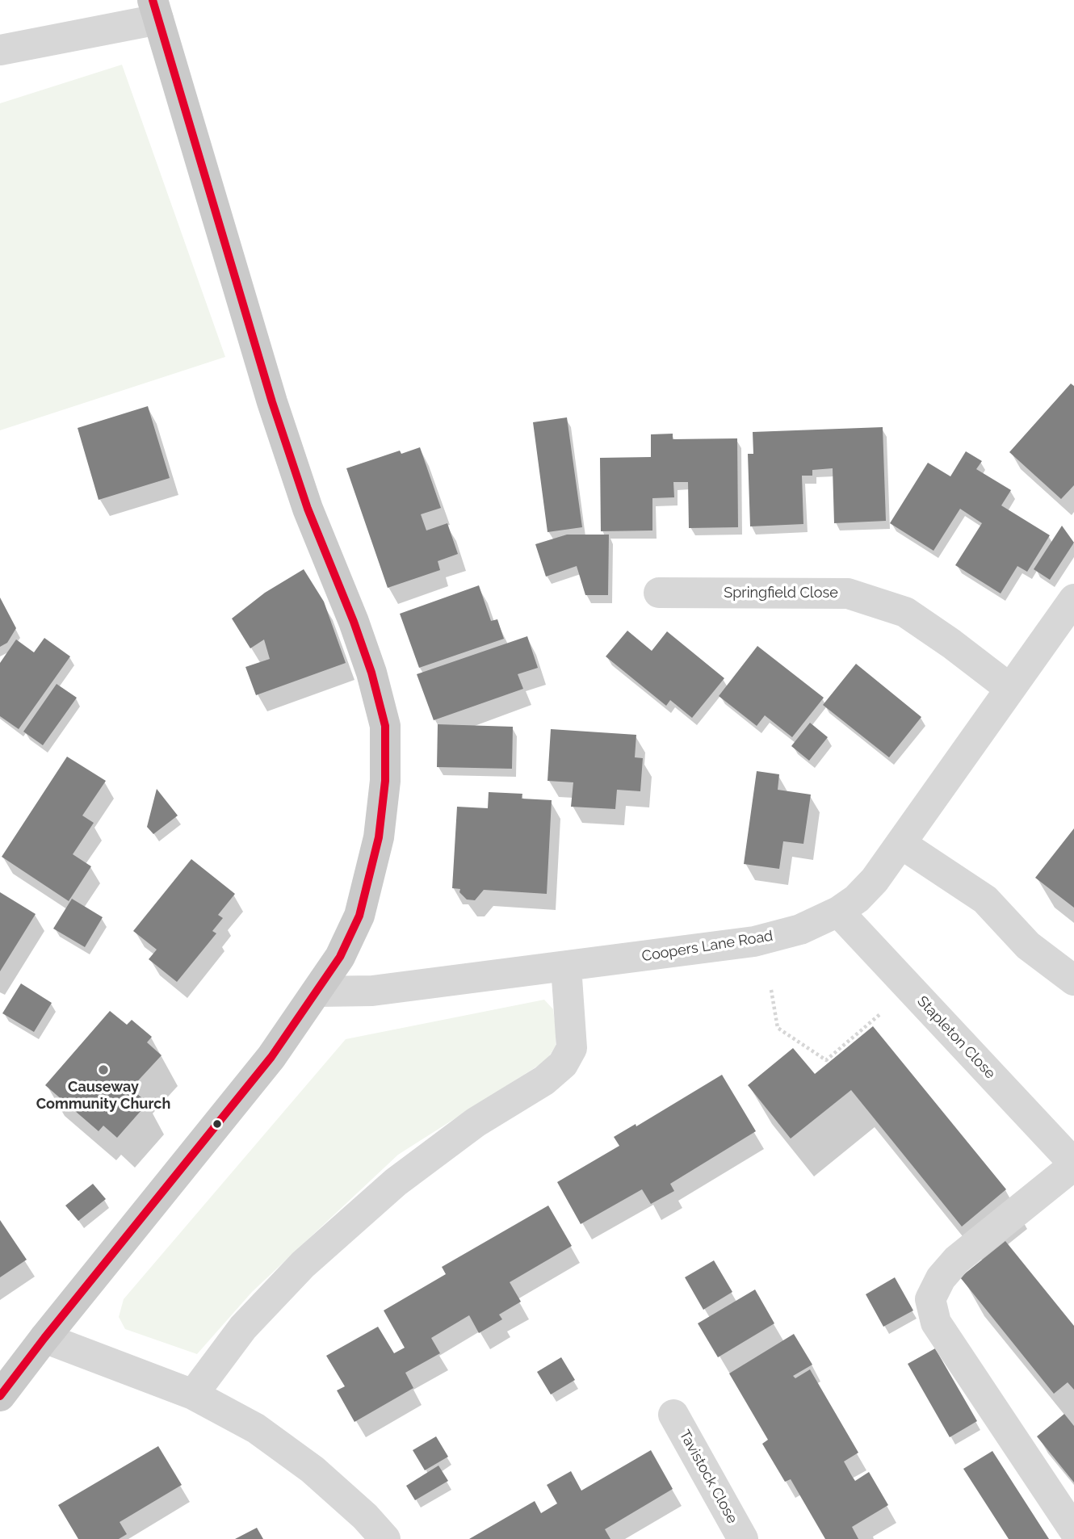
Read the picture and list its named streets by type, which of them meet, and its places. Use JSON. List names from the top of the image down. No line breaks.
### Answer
{"streets":{"street":["Springfield Close","Coopers Lane Road","Stapleton Close","Tavistock Close"]},"crossings":[["Springfield Close","Coopers Lane Road"],["Coopers Lane Road","Stapleton Close"]],"places":["Causeway Community Church"]}
